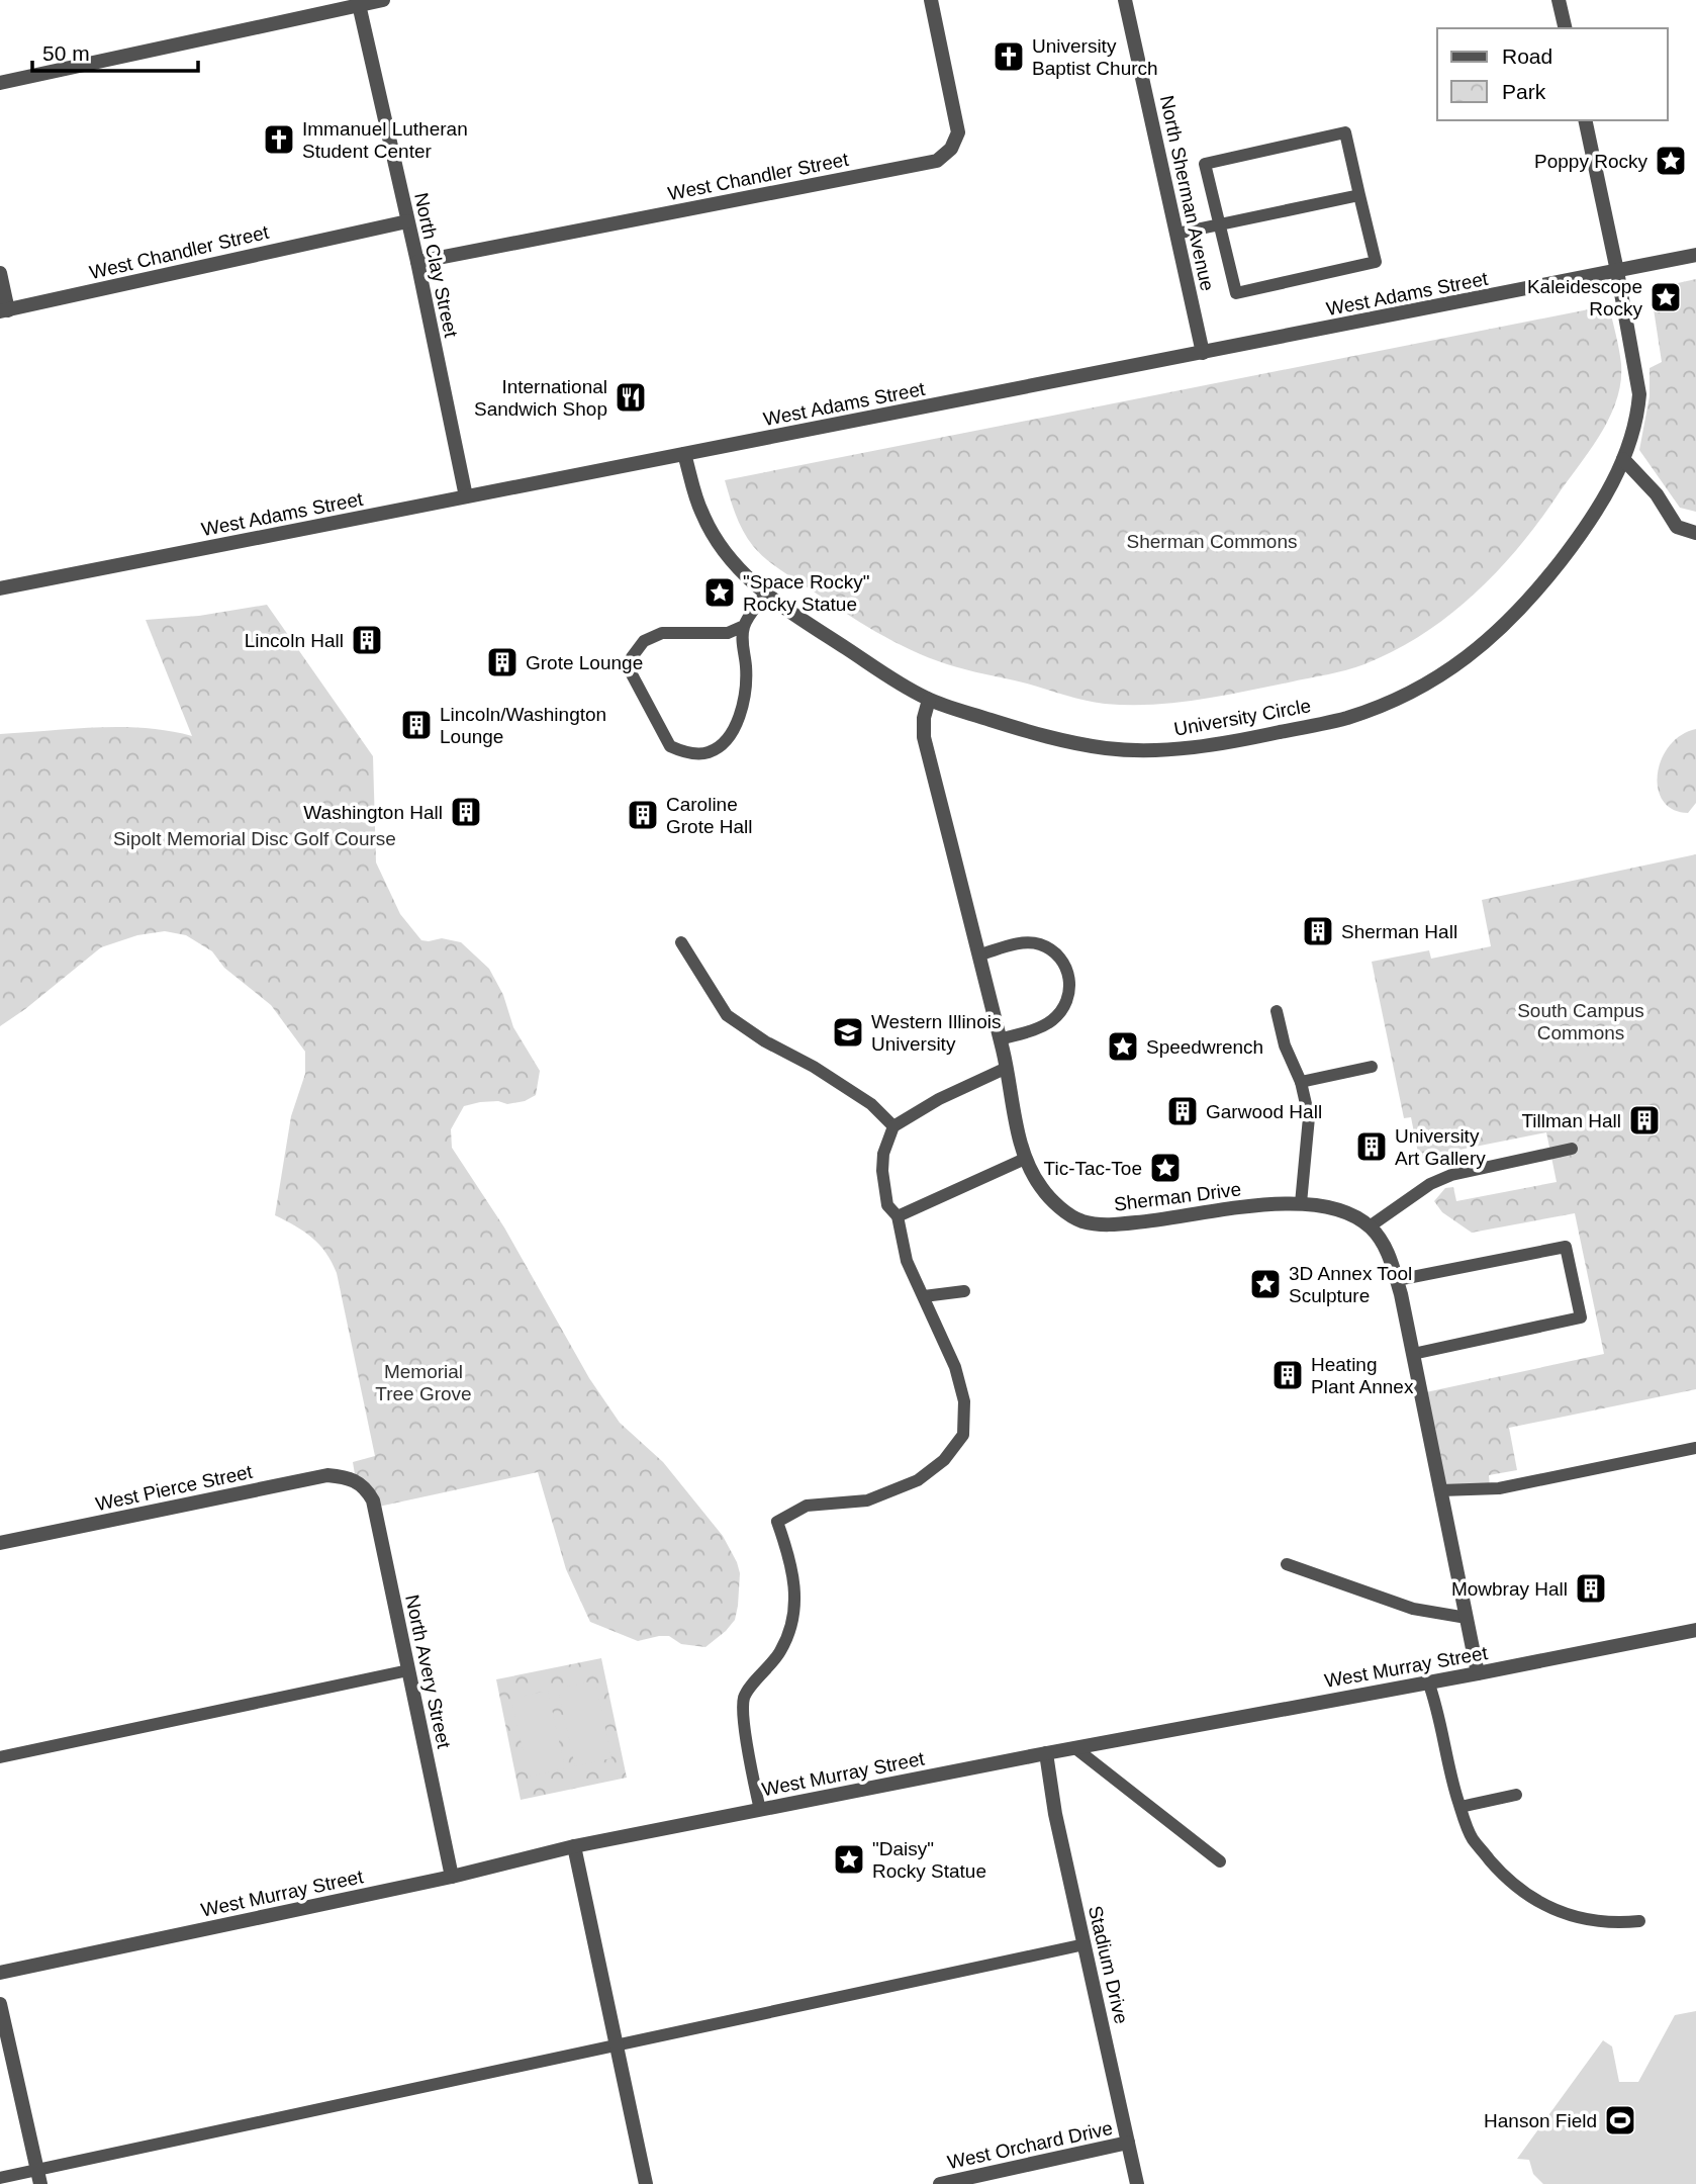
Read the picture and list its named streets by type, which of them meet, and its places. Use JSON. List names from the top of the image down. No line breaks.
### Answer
{"streets":{"street":["West Chandler Street","North Sherman Avenue","North Clay Street","West Adams Street","University Circle","Sherman Drive","West Pierce Street","West Murray Street","North Avery Street","Stadium Drive","West Orchard Drive"]},"crossings":[["West Chandler Street","North Clay Street"],["North Sherman Avenue","West Adams Street"],["North Clay Street","West Adams Street"],["West Adams Street","University Circle"],["University Circle","Sherman Drive"],["West Pierce Street","North Avery Street"],["West Murray Street","North Avery Street"],["West Murray Street","Stadium Drive"],["Stadium Drive","West Orchard Drive"]],"parks":["Sherman Commons","Sipolt Memorial Disc Golf Course","South Campus Commons","Memorial Tree Grove"],"places":{"church":["University Baptist Church","Immanuel Lutheran Student Center"],"place":["Poppy Rocky","Kaleidescope Rocky","\"Space Rocky\" Rocky Statue","Speedwrench","Tic-Tac-Toe","3D Annex Tool Sculpture","\"Daisy\" Rocky Statue"],"restaurant":["International Sandwich Shop"],"building":["Lincoln Hall","Grote Lounge","Lincoln/Washington Lounge","Washington Hall","Caroline Grote Hall","Sherman Hall","Garwood Hall","Tillman Hall","University Art Gallery","Heating Plant Annex","Mowbray Hall"],"school or university":["Western Illinois University"],"sports":["Hanson Field"]},"legend":["Road","Park"],"scale_bar":"50 m"}
